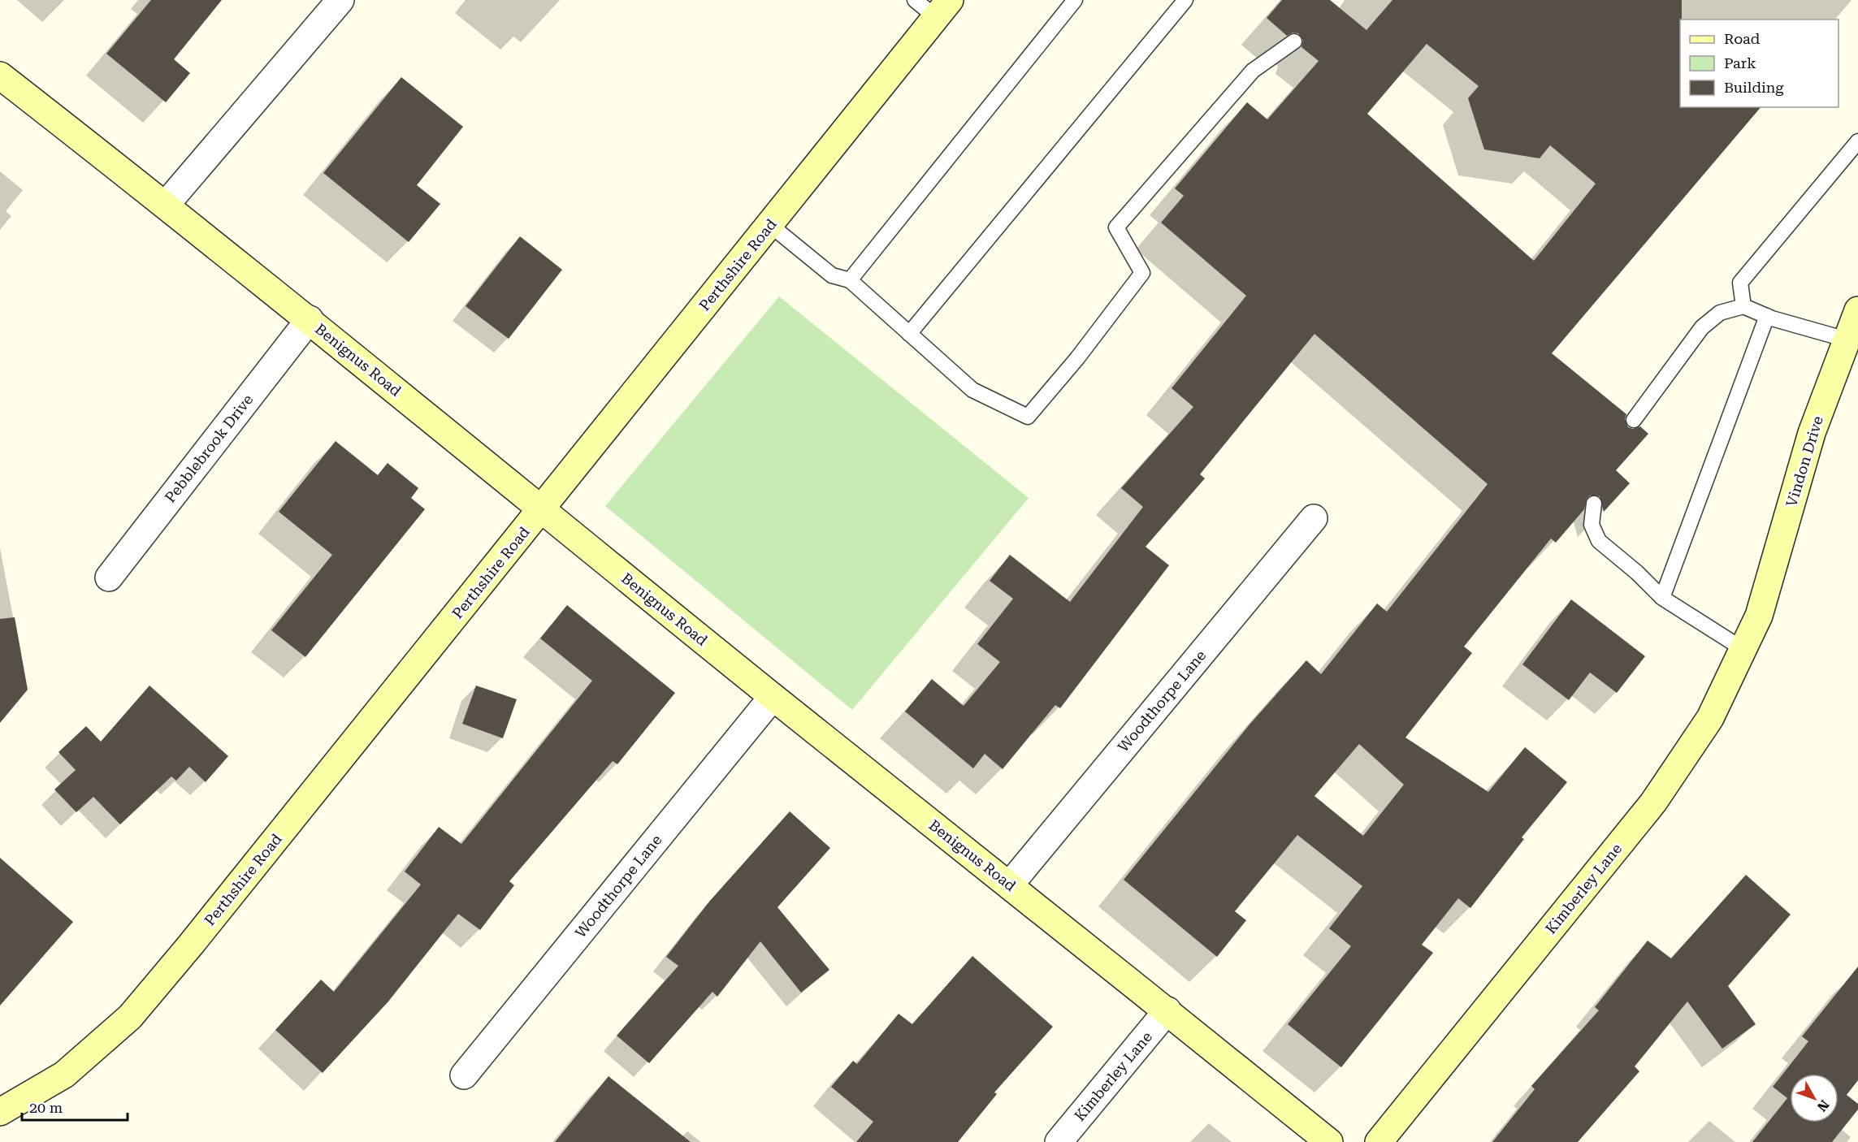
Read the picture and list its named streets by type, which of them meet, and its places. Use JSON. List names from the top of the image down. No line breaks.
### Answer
{"streets":{"street":["Perthshire Road","Benignus Road","Pebblebrook Drive","Vindon Drive","Woodthorpe Lane","Kimberley Lane"]},"crossings":[["Perthshire Road","Benignus Road"],["Benignus Road","Pebblebrook Drive"],["Benignus Road","Woodthorpe Lane"],["Benignus Road","Kimberley Lane"],["Vindon Drive","Kimberley Lane"]],"legend":["Road","Park","Building"],"scale_bar":"20 m","north":"bottom right"}
